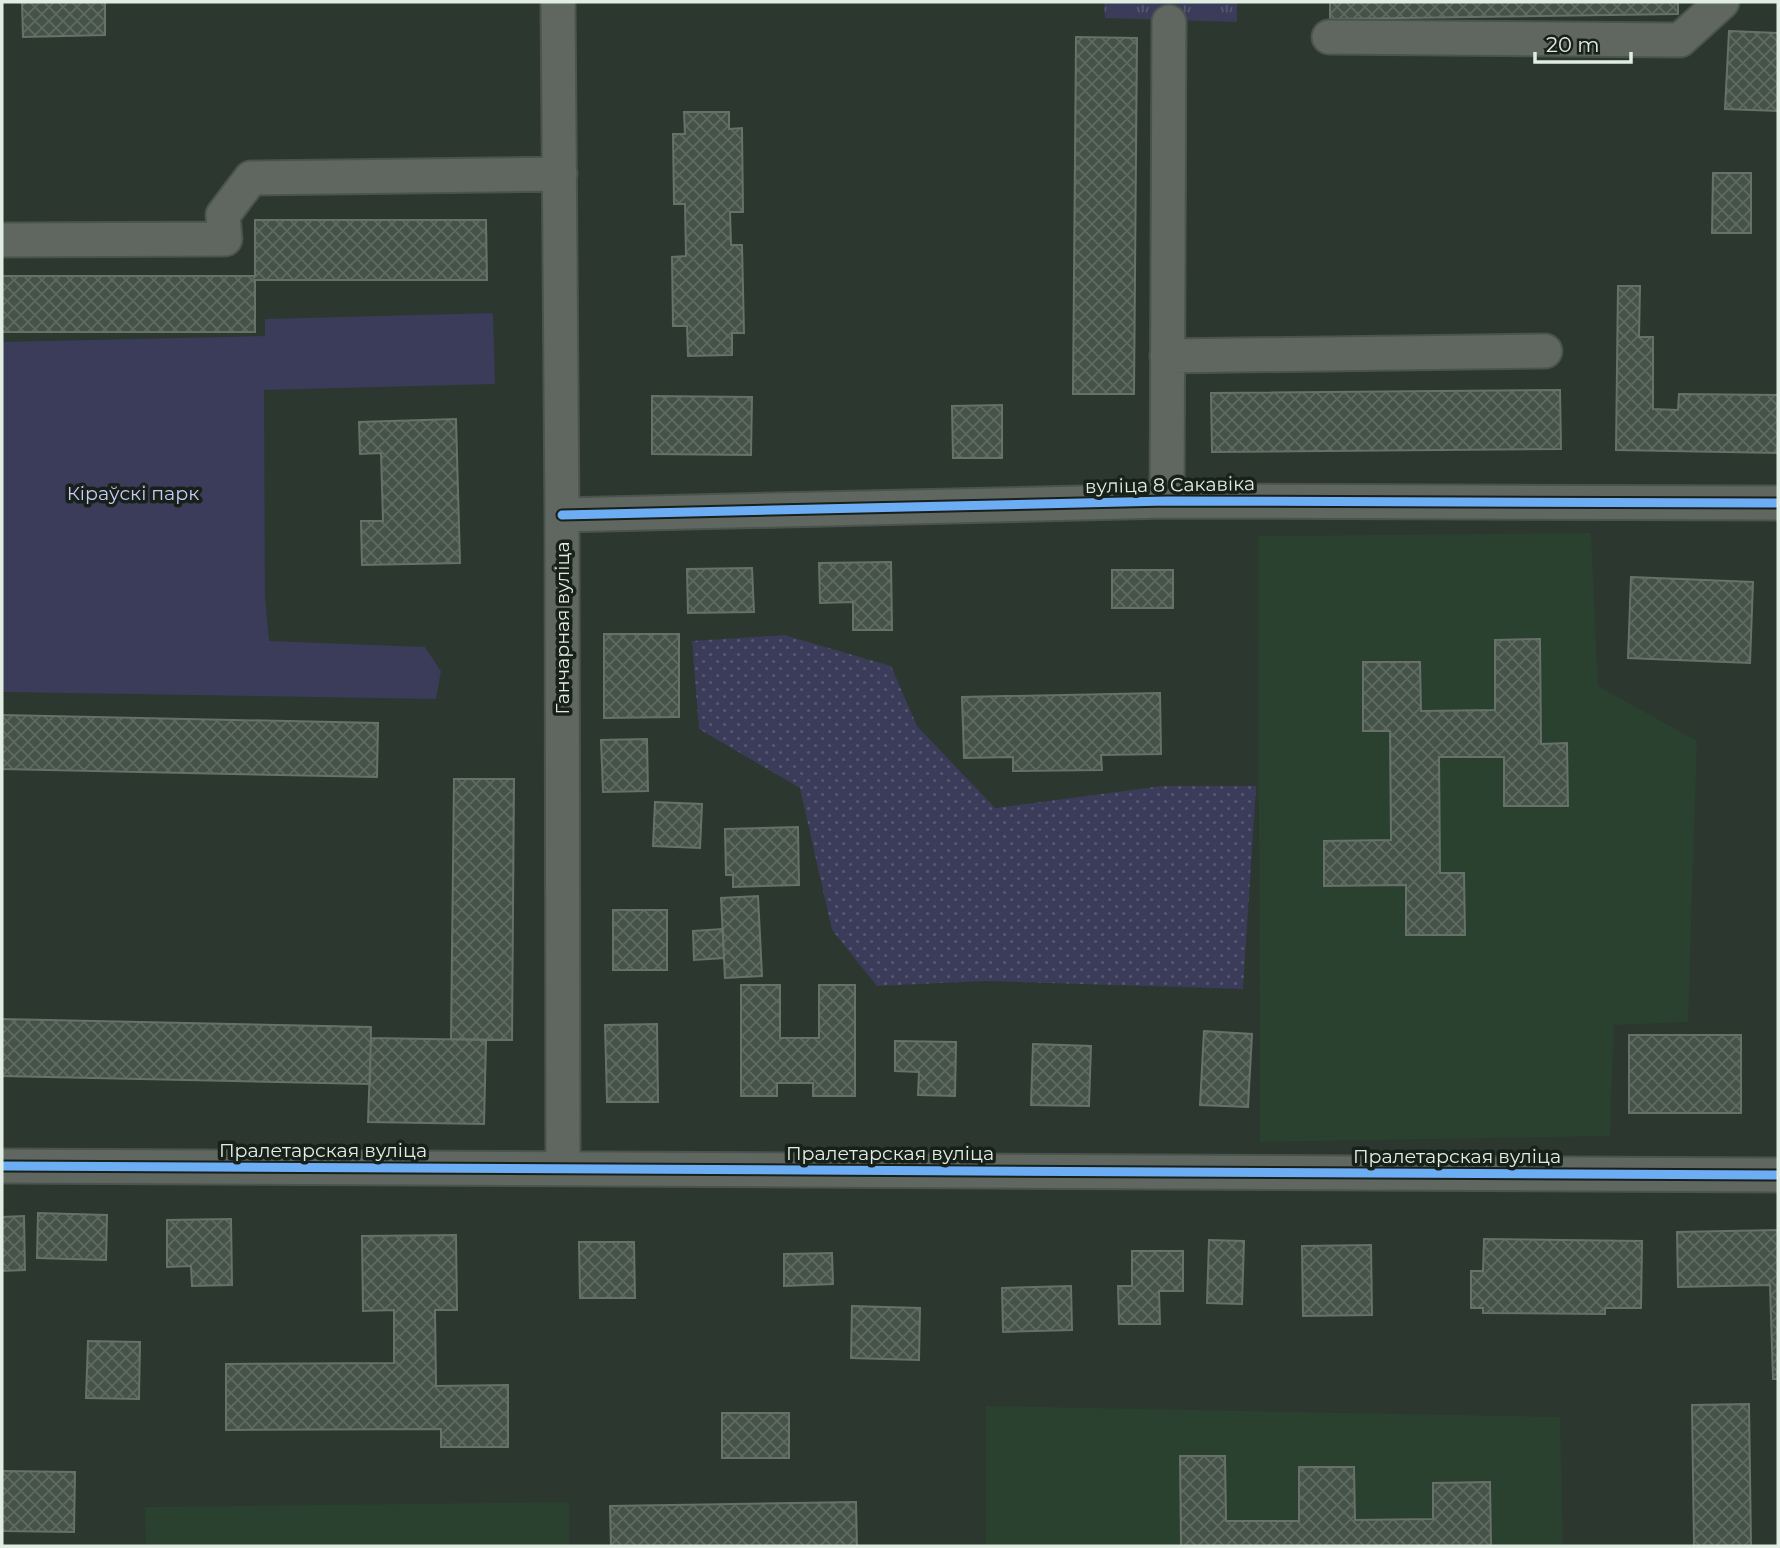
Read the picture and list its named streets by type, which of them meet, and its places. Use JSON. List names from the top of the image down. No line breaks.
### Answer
{"streets":{"street":["вуліца 8 Сакавіка","Ганчарная вуліца","Пралетарская вуліца"]},"crossings":[["вуліца 8 Сакавіка","Ганчарная вуліца"],["Ганчарная вуліца","Пралетарская вуліца"]],"parks":["Кіраўскі парк"],"scale_bar":"20 m"}
